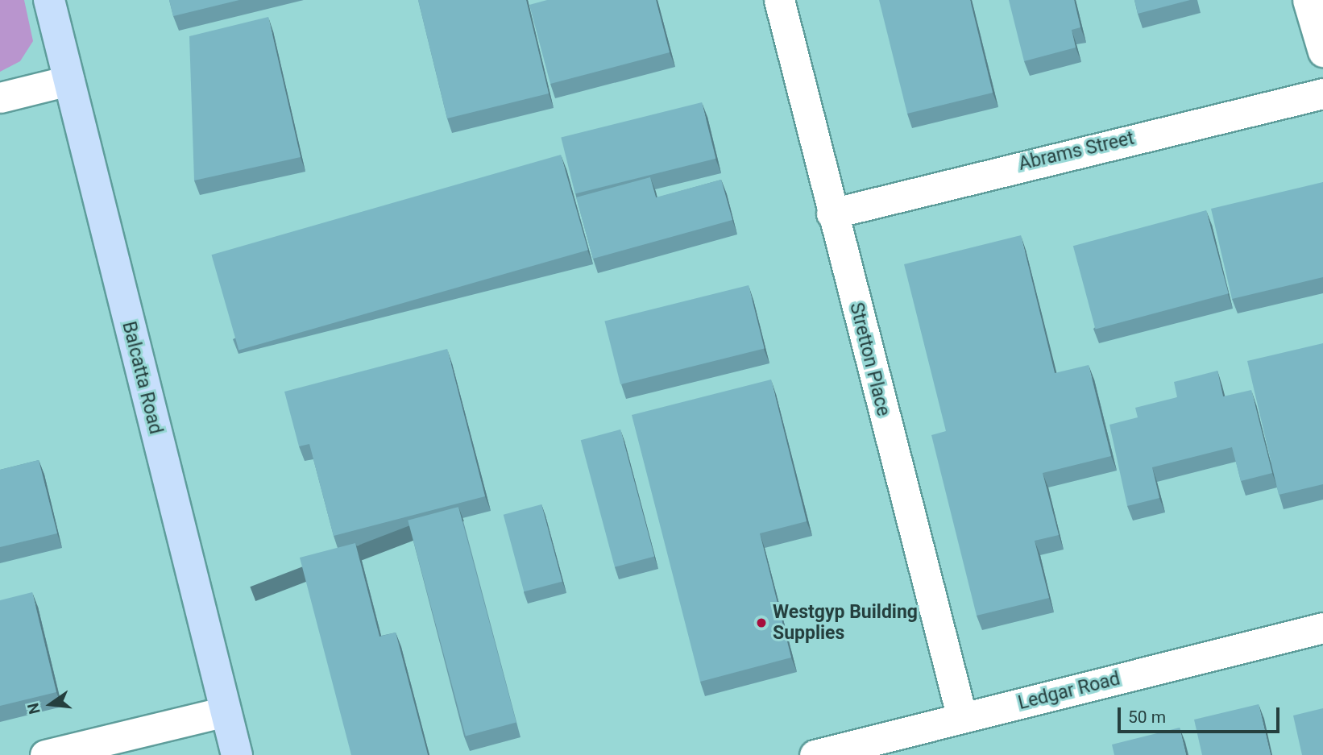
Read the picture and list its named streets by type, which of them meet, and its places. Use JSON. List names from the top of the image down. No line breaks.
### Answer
{"streets":{"main road":["Balcatta Road"],"street":["Abrams Street","Stretton Place","Ledgar Road"]},"crossings":[["Abrams Street","Stretton Place"],["Stretton Place","Ledgar Road"]],"places":["Westgyp Building Supplies"],"scale_bar":"50 m","north":"left"}
